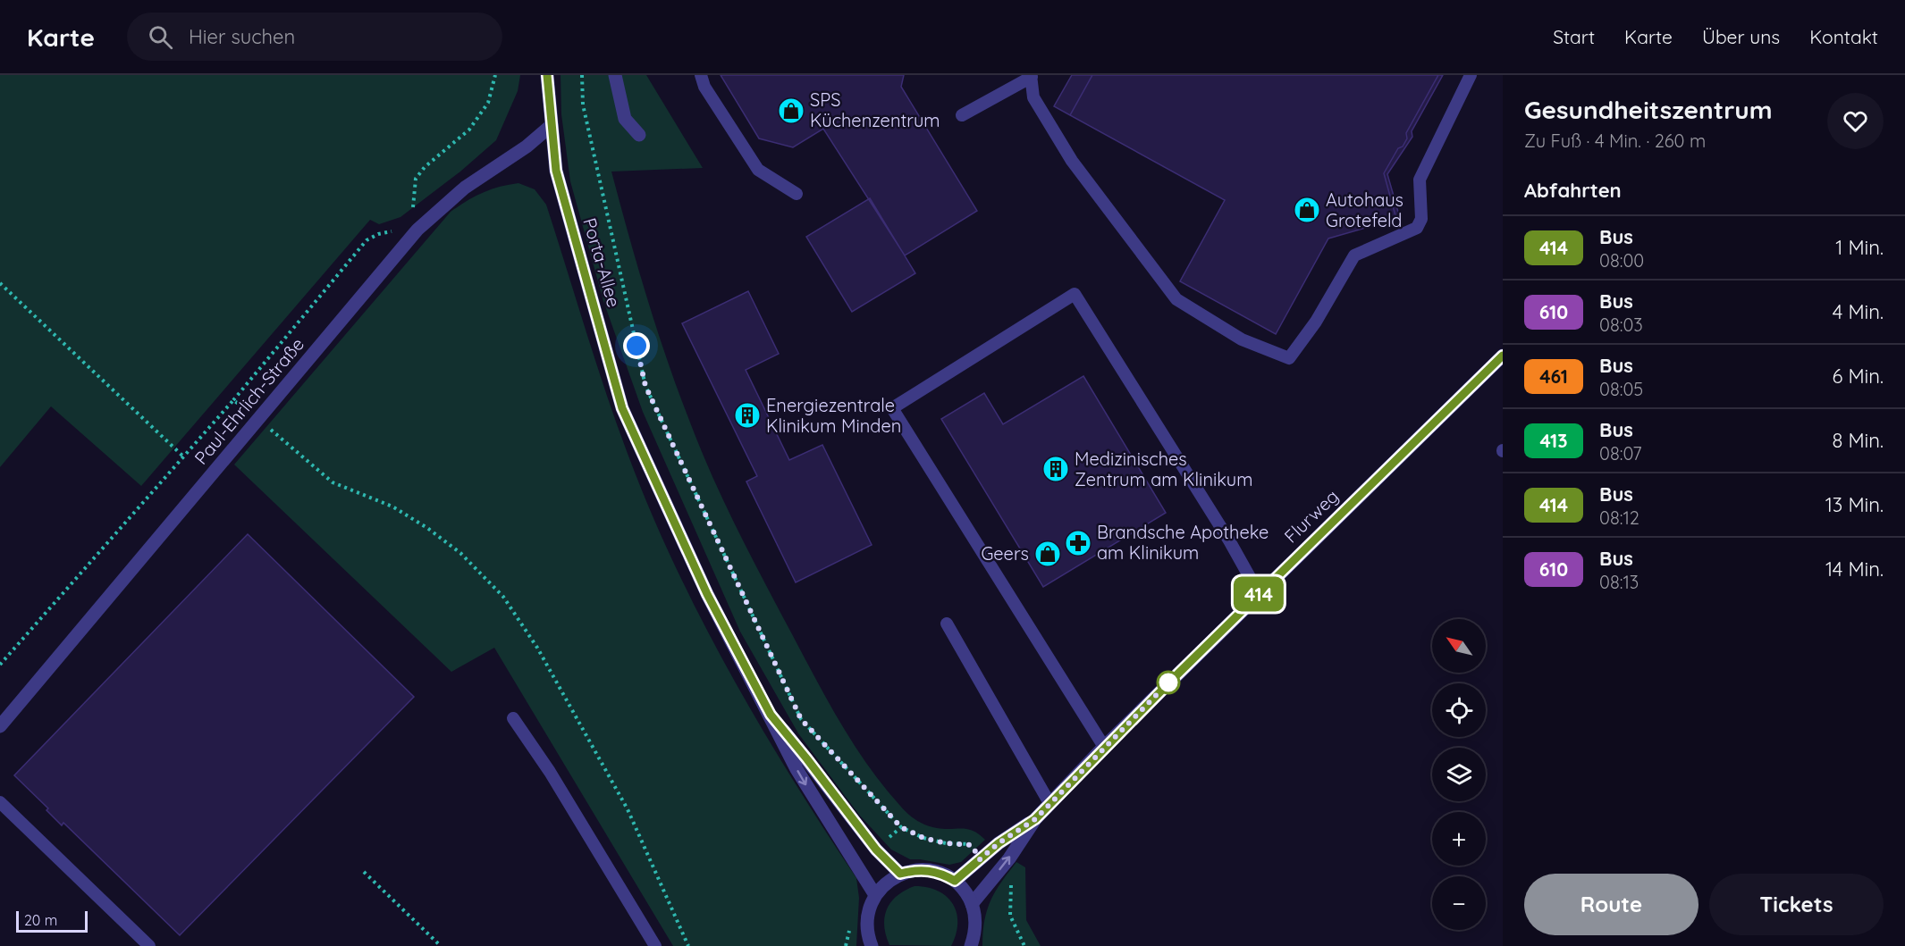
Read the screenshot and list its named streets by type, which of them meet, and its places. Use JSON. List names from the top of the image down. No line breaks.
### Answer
{"streets":{"street":["Porta-Allee","Paul-Ehrlich-Straße","Flurweg"]},"crossings":[["Porta-Allee","Paul-Ehrlich-Straße"]],"places":{"shop":["SPS Küchenzentrum","Autohaus Grotefeld","Geers"],"building":["Energiezentrale Klinikum Minden","Medizinisches Zentrum am Klinikum"],"pharmacy":["Brandsche Apotheke am Klinikum"]},"lines":["bus line 414"],"scale_bar":"20 m","north":"top left","page":{"header":"Karte","search":"Hier suchen","nav":["Start","Karte","Über uns","Kontakt"],"on_map":"414","heading":[["Gesundheitszentrum","Zu Fuß · 4 Min. · 260 m"],"Abfahrten"],"list":[{"mark":"414","name":"Bus","note":"08:00","value":"1 Min."},{"mark":"610","name":"Bus","note":"08:03","value":"4 Min."},{"mark":"461","name":"Bus","note":"08:05","value":"6 Min."},{"mark":"413","name":"Bus","note":"08:07","value":"8 Min."},{"mark":"414","name":"Bus","note":"08:12","value":"13 Min."},{"mark":"610","name":"Bus","note":"08:13","value":"14 Min."}],"map_buttons":["+","−"],"buttons":["Route","Tickets"],"scale":"20 m"}}
